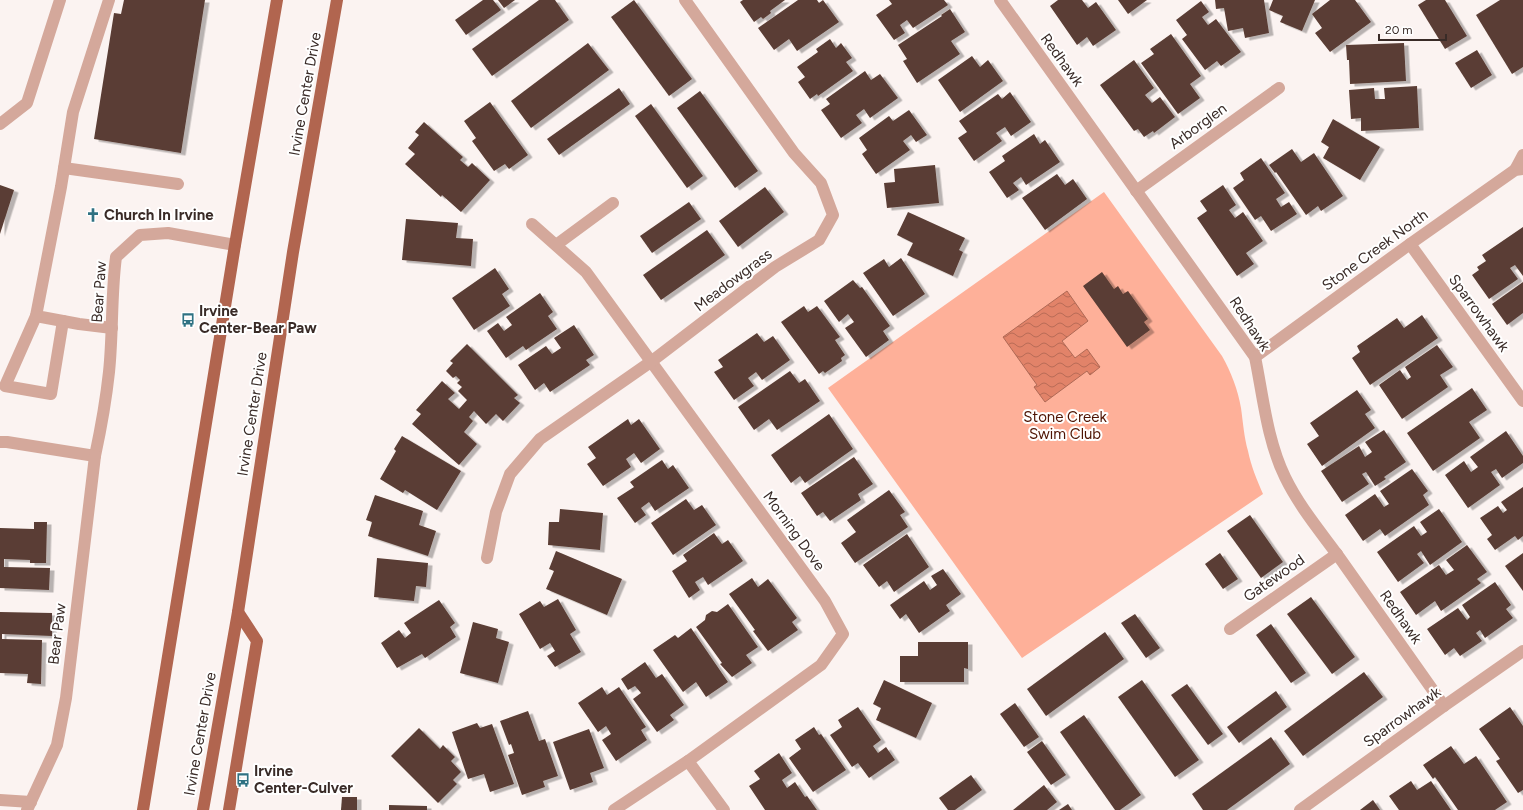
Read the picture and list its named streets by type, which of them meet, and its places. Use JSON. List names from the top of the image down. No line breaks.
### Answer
{"streets":{"main road":["Irvine Center Drive"],"street":["Redhawk","Arborglen","Stone Creek North","Meadowgrass","Bear Paw","Sparrowhawk","Morning Dove","Gatewood"]},"crossings":[["Redhawk","Arborglen"],["Redhawk","Stone Creek North"],["Redhawk","Sparrowhawk"],["Redhawk","Gatewood"],["Stone Creek North","Sparrowhawk"],["Meadowgrass","Morning Dove"]],"parks":["Stone Creek Swim Club"],"places":{"church":["Church In Irvine"],"bus stop":["Irvine Center-Bear Paw","Irvine Center-Culver"]},"scale_bar":"20 m"}
